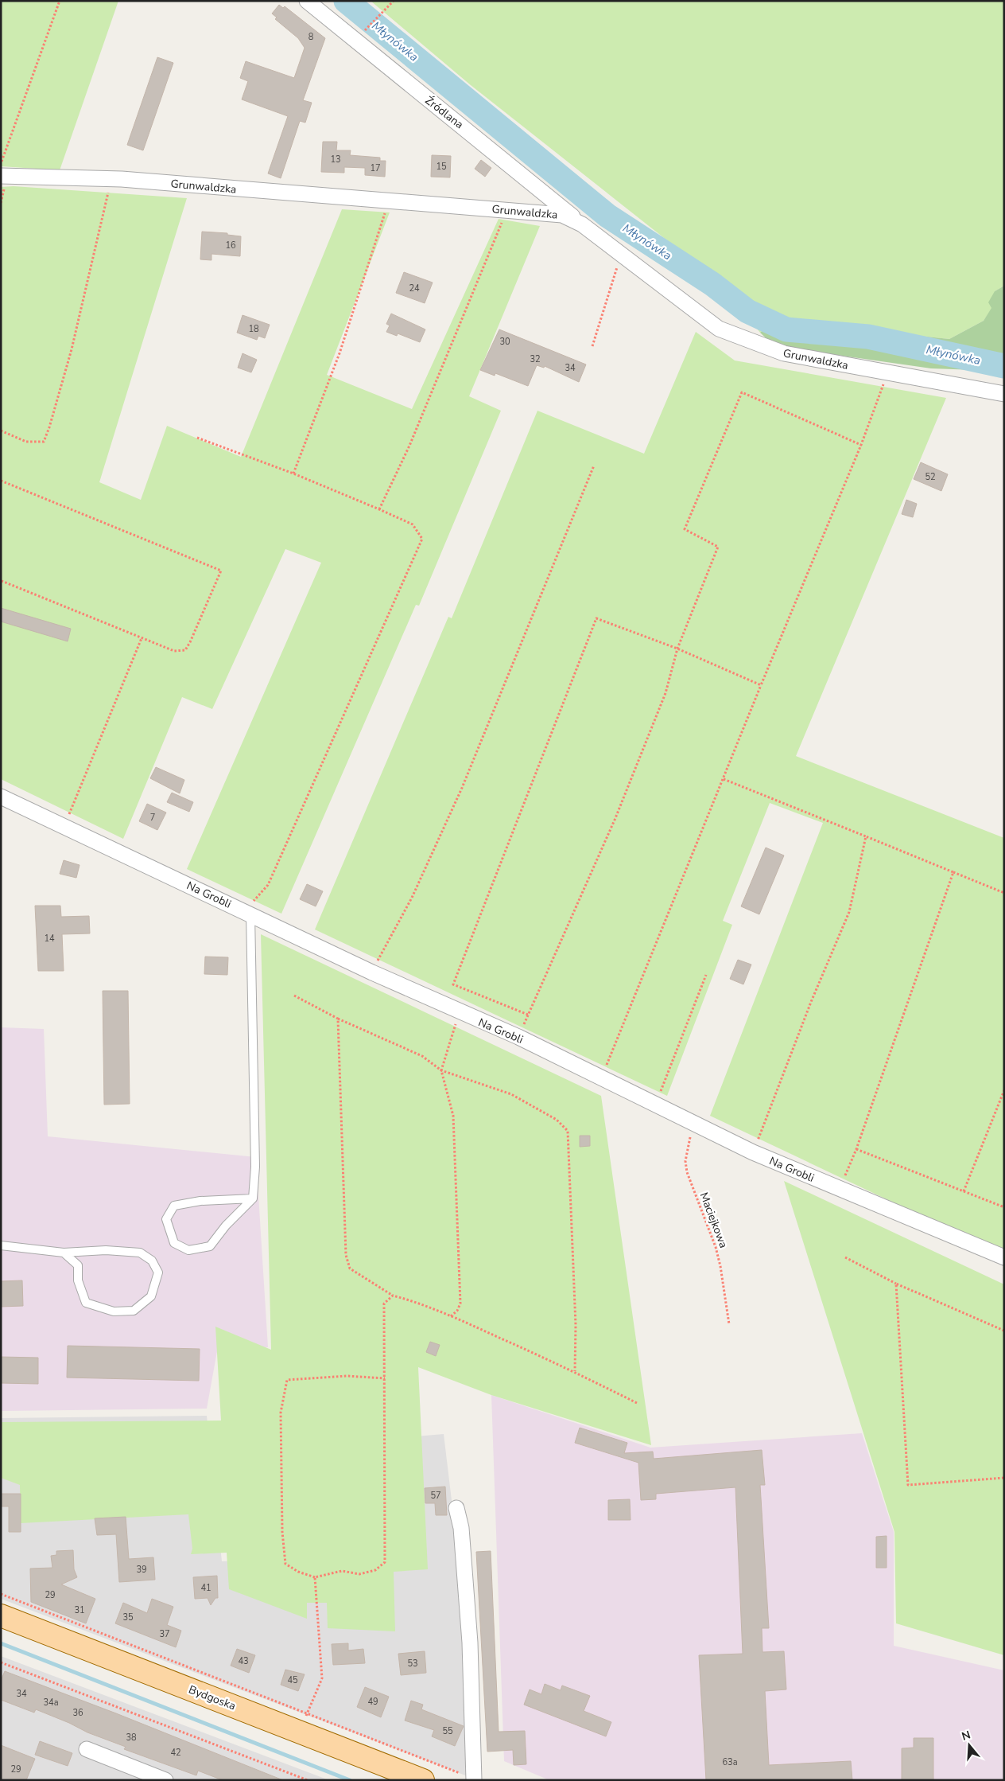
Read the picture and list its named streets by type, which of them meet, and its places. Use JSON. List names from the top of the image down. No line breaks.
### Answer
{"streets":{"main road":["Bydgoska"],"street":["Źródlana","Grunwaldzka","Na Grobli"],"path":["Maciejkowa"]},"crossings":[["Źródlana","Grunwaldzka"],["Na Grobli","Maciejkowa"]],"water":["Młynówka"],"house_numbers":["8","13","15","17","16","24","18","30","32","34","52","7","14","57","39","41","29","31","35","37","43","53","45","34","49","34a","36","55","38","42","63a","29"],"north":"top"}
